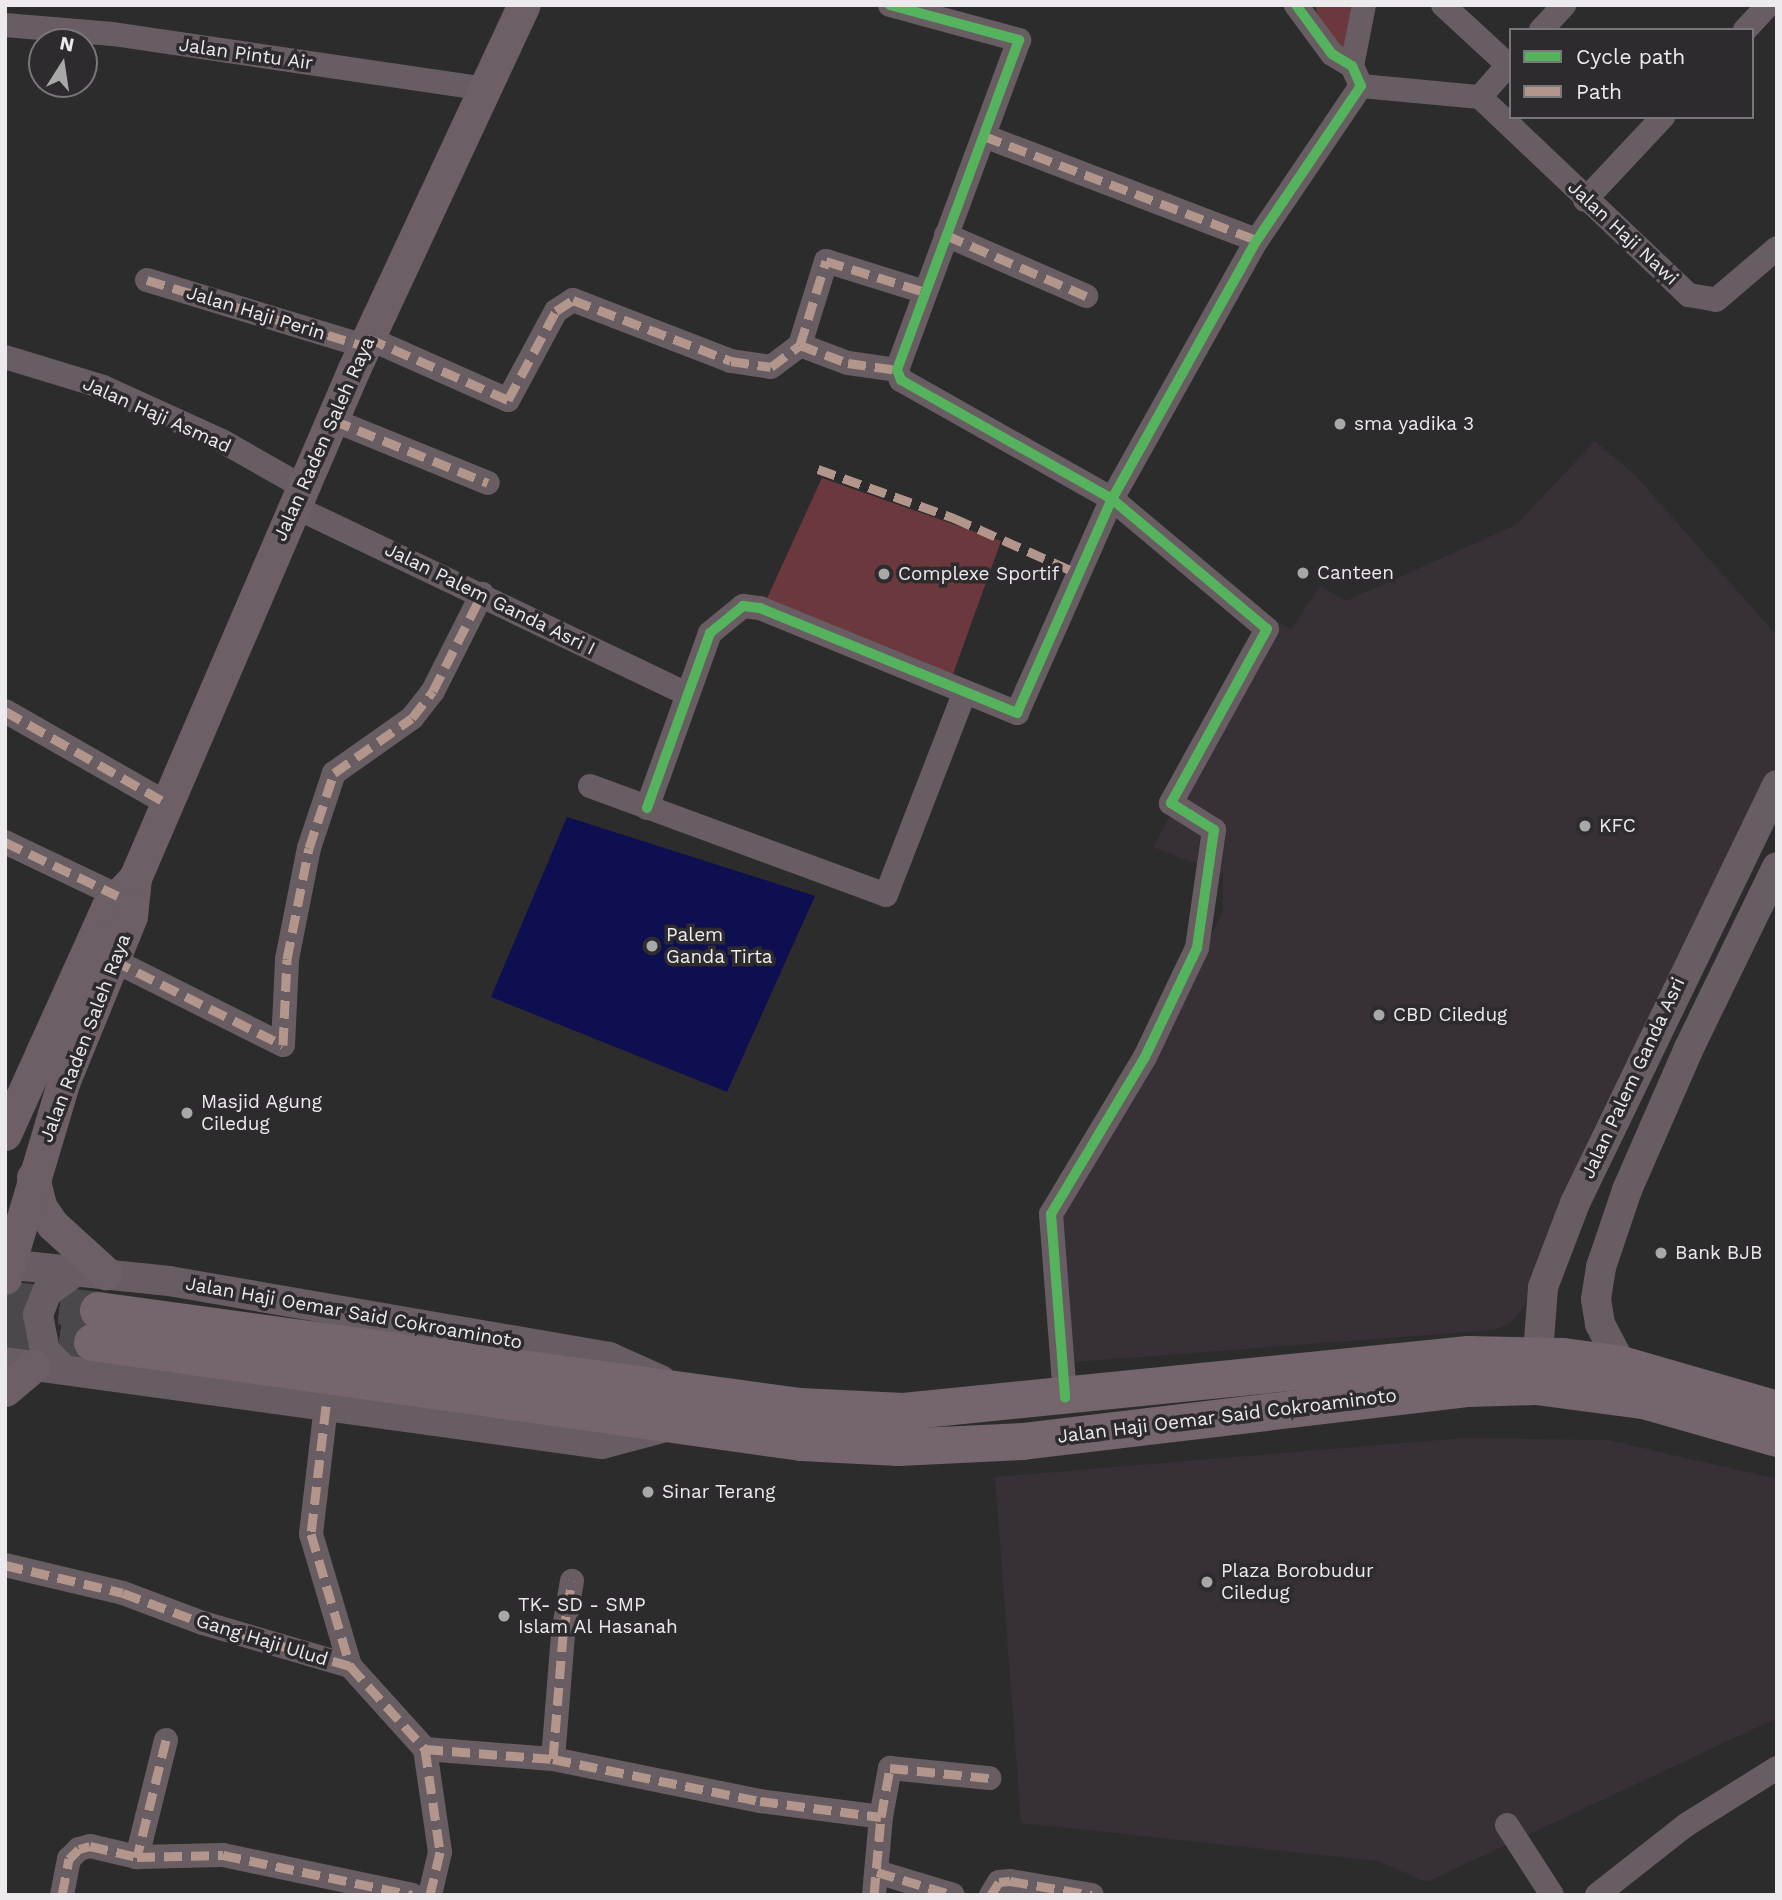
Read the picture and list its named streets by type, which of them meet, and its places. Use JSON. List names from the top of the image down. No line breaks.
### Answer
{"streets":{"main road":["Jalan Raden Saleh Raya","Jalan Haji Oemar Said Cokroaminoto"],"street":["Jalan Pintu Air","Jalan Haji Nawi","Jalan Haji Perin","Jalan Haji Asmad","Jalan Palem Ganda Asri I","Jalan Palem Ganda Asri","Gang Haji Ulud"]},"crossings":[["Jalan Pintu Air","Jalan Raden Saleh Raya"],["Jalan Haji Perin","Jalan Raden Saleh Raya"],["Jalan Haji Asmad","Jalan Raden Saleh Raya"],["Jalan Haji Asmad","Jalan Palem Ganda Asri I"],["Jalan Raden Saleh Raya","Jalan Palem Ganda Asri I"],["Jalan Raden Saleh Raya","Jalan Haji Oemar Said Cokroaminoto"],["Jalan Palem Ganda Asri","Jalan Haji Oemar Said Cokroaminoto"]],"places":["sma yadika 3","Canteen","Complexe Sportif","KFC","Palem Ganda Tirta","CBD Ciledug","Masjid Agung Ciledug","Bank BJB","Sinar Terang","Plaza Borobudur Ciledug","TK- SD - SMP Islam Al Hasanah"],"legend":["Cycle path","Path"],"north":"top"}
